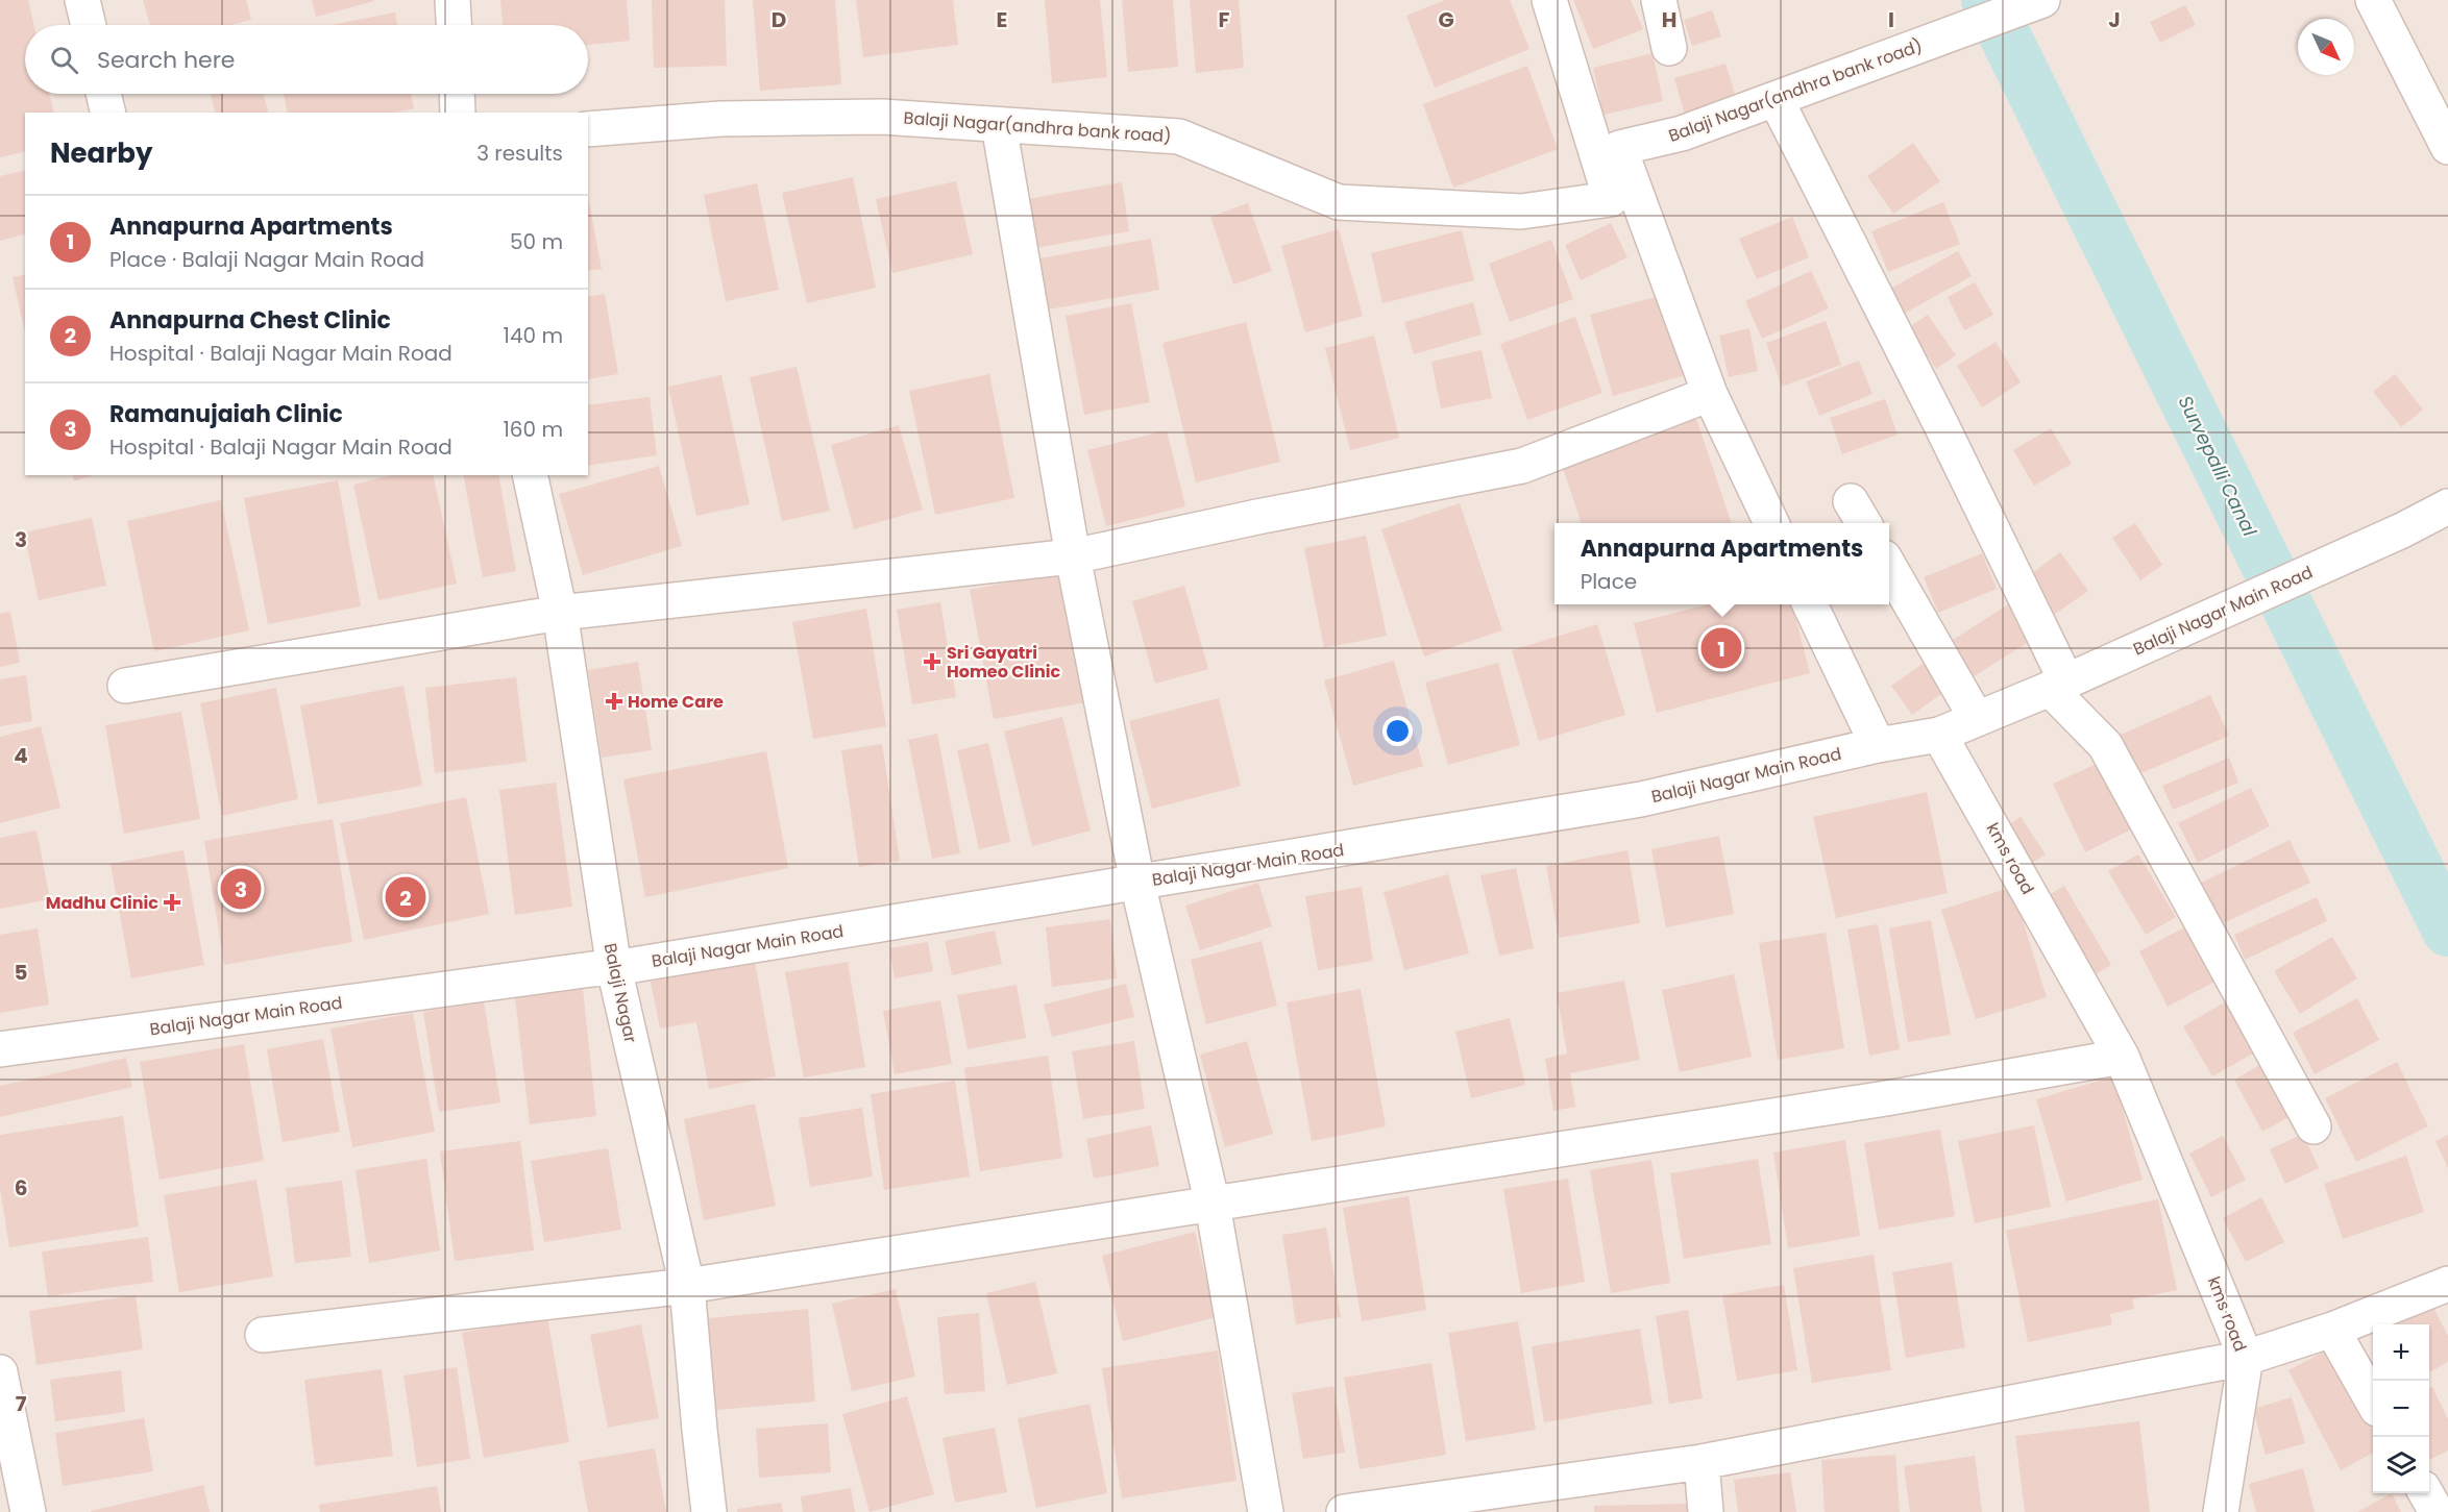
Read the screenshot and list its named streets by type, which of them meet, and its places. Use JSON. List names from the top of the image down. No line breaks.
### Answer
{"streets":{"street":["Balaji Nagar(andhra bank road)","Balaji Nagar Main Road","kms road","Balaji Nagar"]},"crossings":[["Balaji Nagar Main Road","kms road"],["Balaji Nagar Main Road","Balaji Nagar"]],"water":["Survepalli Canal"],"places":{"health":["Sri Gayatri Homeo Clinic","Home Care","Madhu Clinic"]},"north":"bottom right","page":{"search":"Search here","heading":["Nearby","3 results"],"list":[{"mark":"1","name":"Annapurna Apartments","note":"Place · Balaji Nagar Main Road","value":"50 m"},{"mark":"2","name":"Annapurna Chest Clinic","note":"Hospital · Balaji Nagar Main Road","value":"140 m"},{"mark":"3","name":"Ramanujaiah Clinic","note":"Hospital · Balaji Nagar Main Road","value":"160 m"}],"popup":["Annapurna Apartments","Place"],"pins":["1","3","2"],"map_buttons":["+","−"]},"grid":{"columns":["D","E","F","G","H","I","J"],"rows":["3","4","5","6","7"]}}
